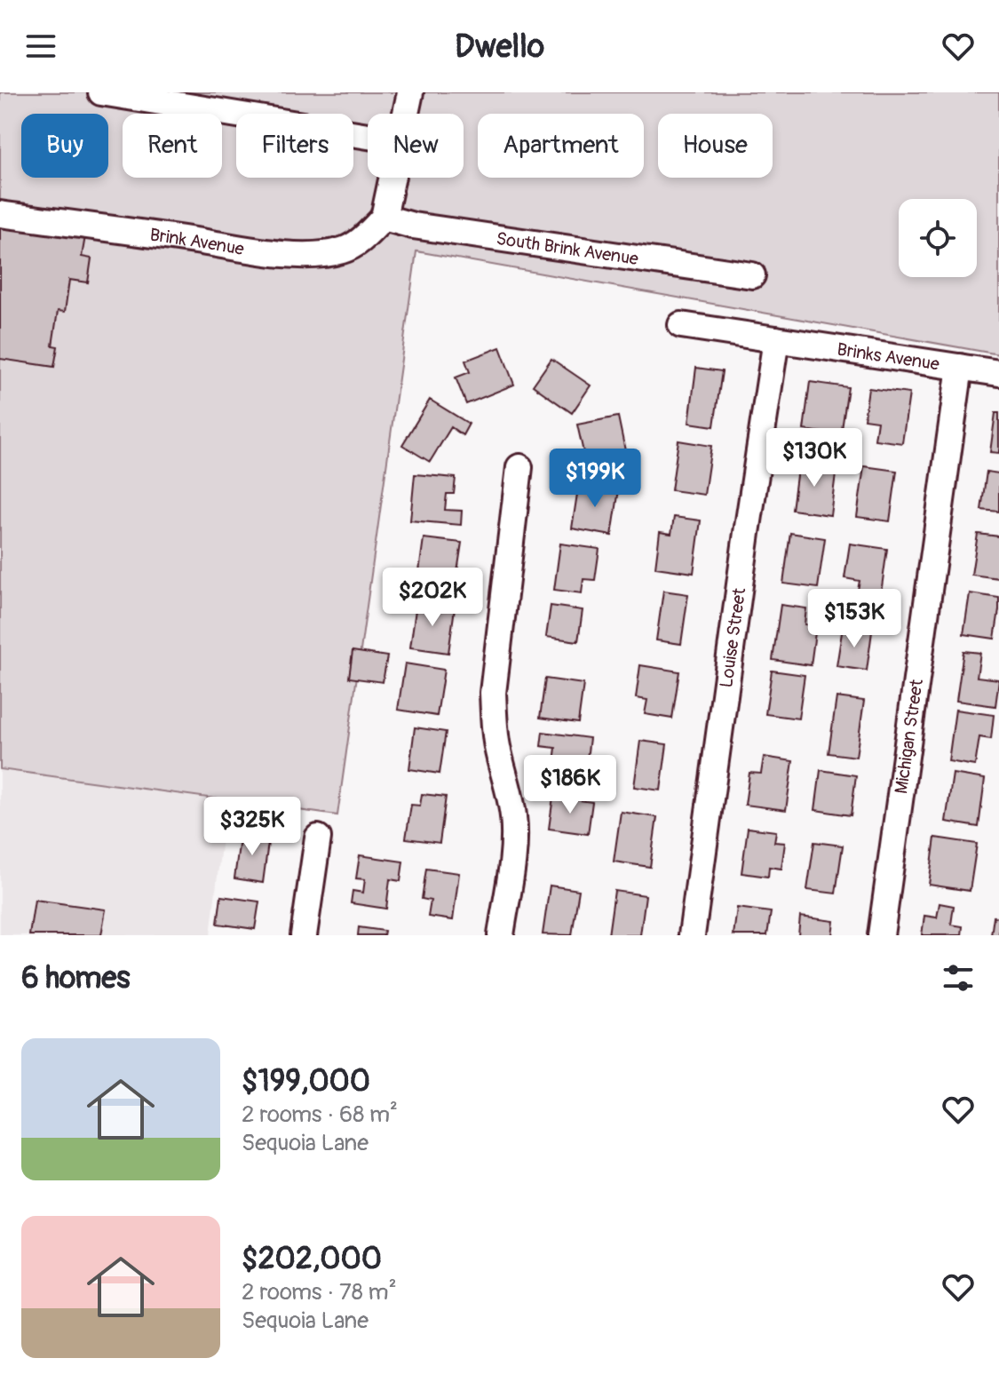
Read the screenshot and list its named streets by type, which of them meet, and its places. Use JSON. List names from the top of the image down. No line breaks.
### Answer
{"streets":{"street":["Brink Avenue","South Brink Avenue","Brinks Avenue","Louise Street","Michigan Street"]},"crossings":[["Brink Avenue","South Brink Avenue"],["Brinks Avenue","Louise Street"],["Brinks Avenue","Michigan Street"]],"page":{"header":"Dwello","chip":["Buy","Rent","Filters","New","Apartment","House"],"price":["$130K","$199K","$202K","$153K","$186K","$325K"],"heading":"6 homes","list":[{"name":"$199,000","note":"2 rooms · 68 m² · Sequoia Lane"},{"name":"$202,000","note":"2 rooms · 78 m² · Sequoia Lane"}]}}
